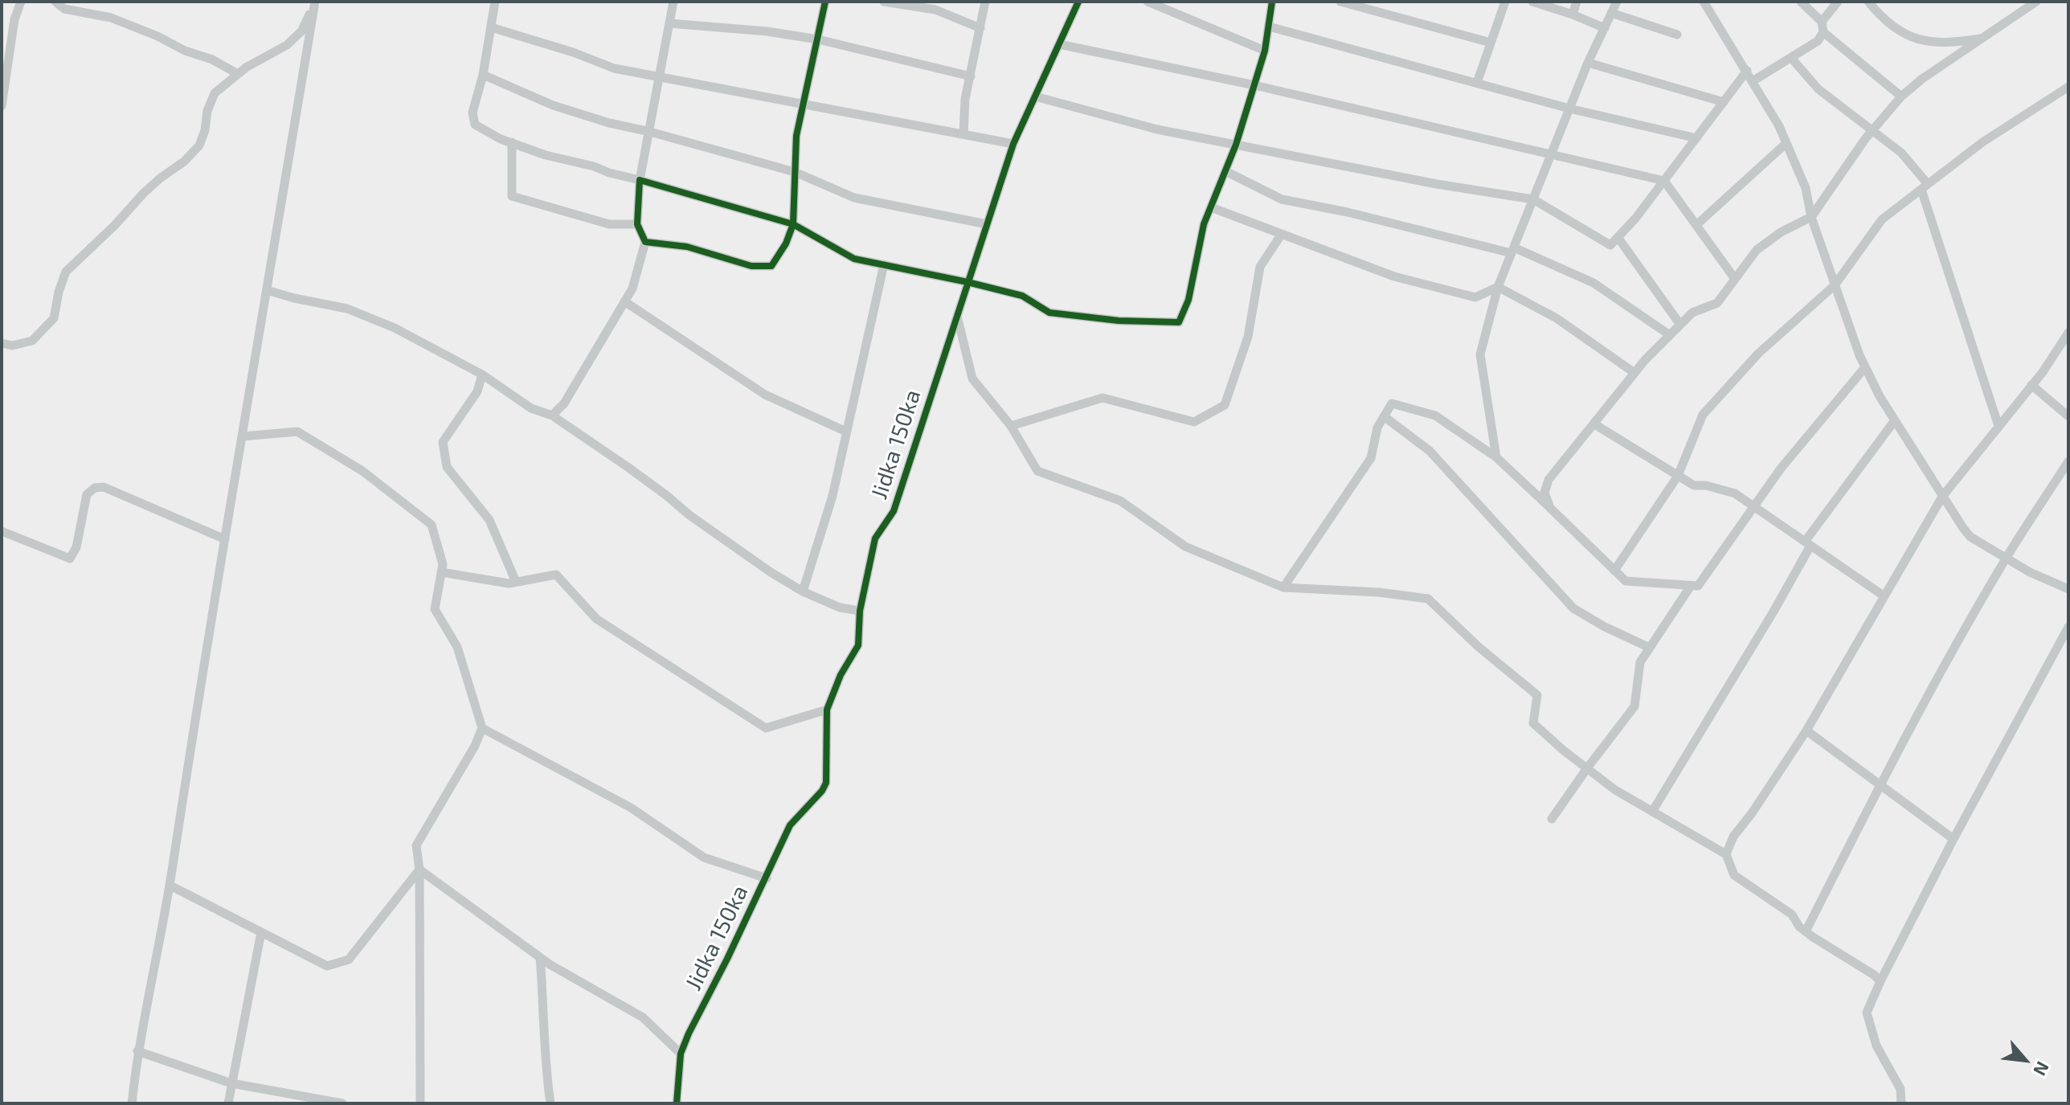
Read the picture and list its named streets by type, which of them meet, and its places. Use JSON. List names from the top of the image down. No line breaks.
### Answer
{"streets":{"street":["Jidka 150ka"]},"north":"bottom right"}
